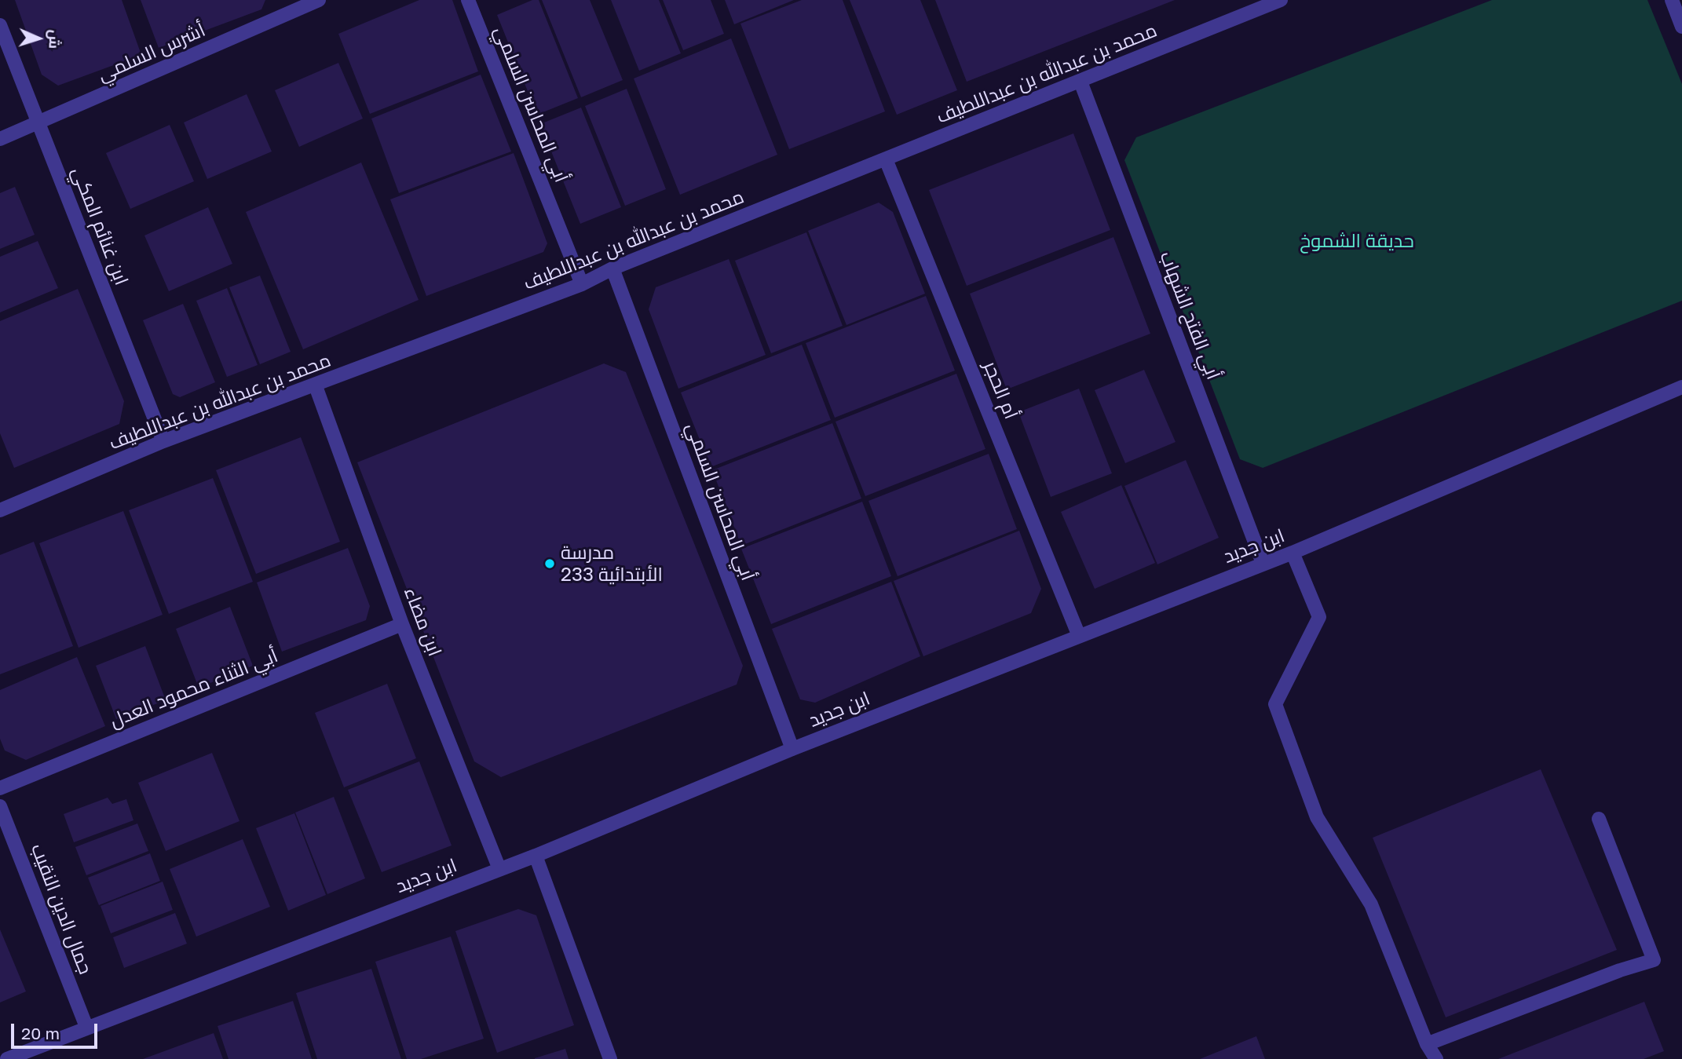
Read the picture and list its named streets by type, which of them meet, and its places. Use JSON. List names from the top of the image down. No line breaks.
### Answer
{"streets":{"street":["أشرس السلمي","محمد بن عبدالله بن عبداللطيف","أبي المحاسن السلمي","ابن غنائم المكي","أبي الفتح الشهاب","أم الحجر","ابن جديد","ابن مضاء","أبي الثناء محمود العدل","جمال الدين النقيب"]},"crossings":[["أشرس السلمي","ابن غنائم المكي"],["محمد بن عبدالله بن عبداللطيف","أبي المحاسن السلمي"],["محمد بن عبدالله بن عبداللطيف","ابن غنائم المكي"],["محمد بن عبدالله بن عبداللطيف","أبي الفتح الشهاب"],["محمد بن عبدالله بن عبداللطيف","أم الحجر"],["محمد بن عبدالله بن عبداللطيف","ابن مضاء"],["أبي المحاسن السلمي","ابن جديد"],["أبي الفتح الشهاب","ابن جديد"],["أم الحجر","ابن جديد"],["ابن جديد","ابن مضاء"],["ابن جديد","جمال الدين النقيب"],["ابن مضاء","أبي الثناء محمود العدل"]],"parks":["حديقة الشموخ"],"places":["مدرسة الأبتدائية 233"],"scale_bar":"20 m","north":"right"}
